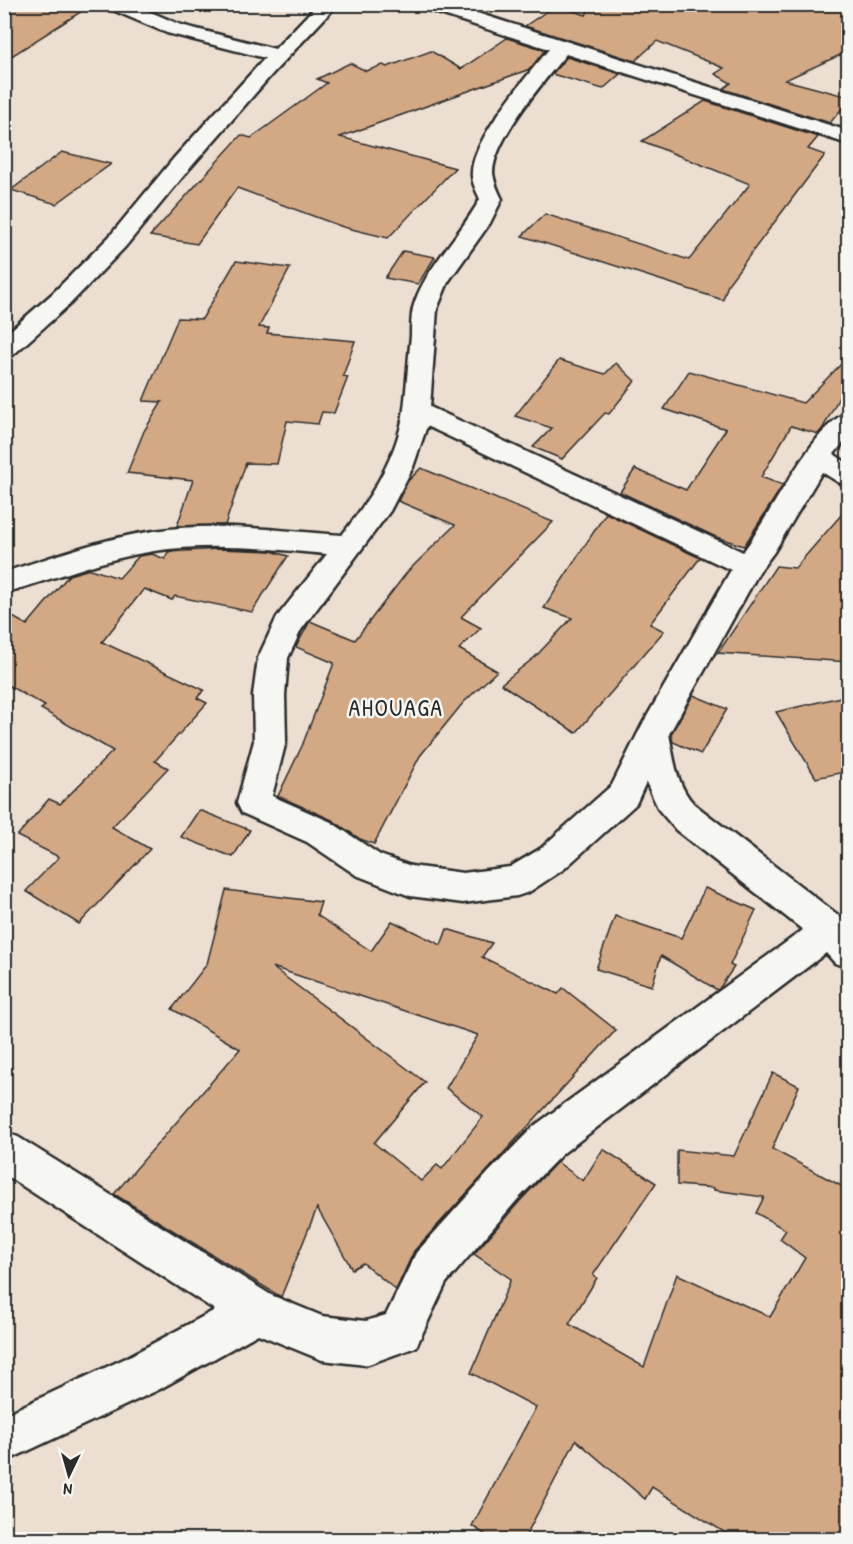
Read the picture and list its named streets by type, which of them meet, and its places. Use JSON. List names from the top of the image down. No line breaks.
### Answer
{"districts":["AHOUAGA"],"north":"bottom"}
